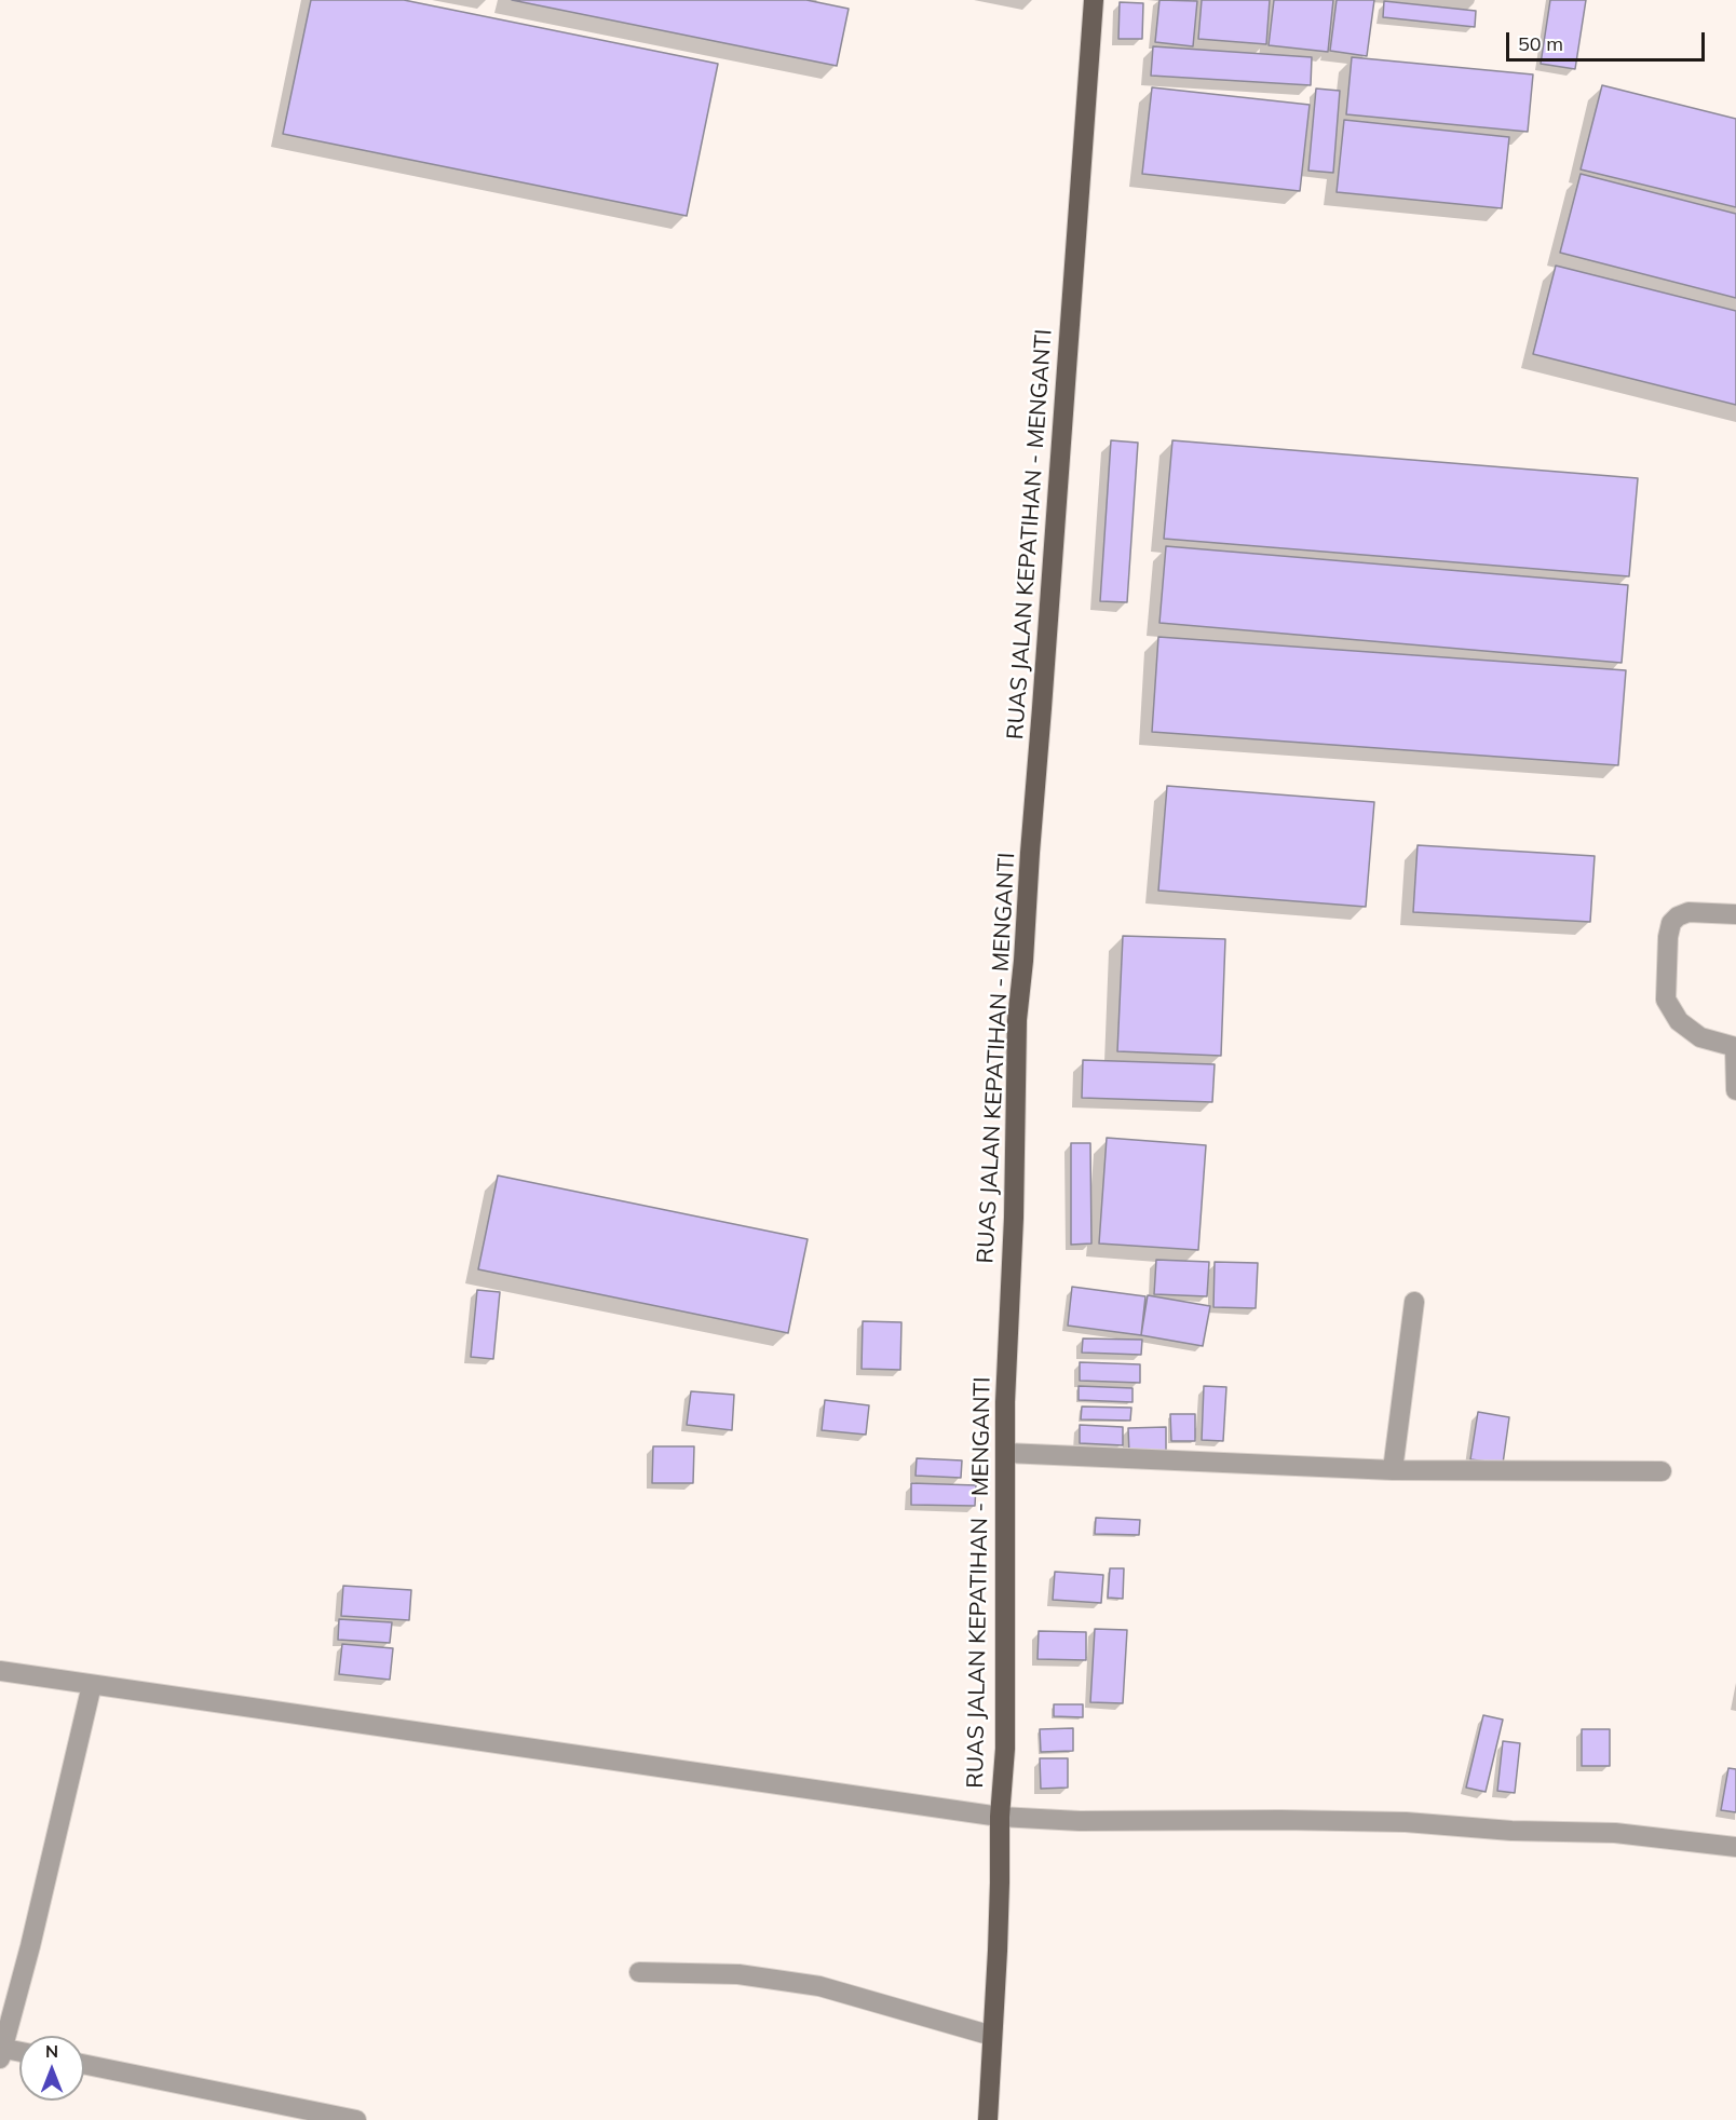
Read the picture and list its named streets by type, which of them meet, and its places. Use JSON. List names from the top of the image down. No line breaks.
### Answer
{"streets":{"main road":["RUAS JALAN KEPATIHAN - MENGANTI"]},"scale_bar":"50 m","north":"top"}
